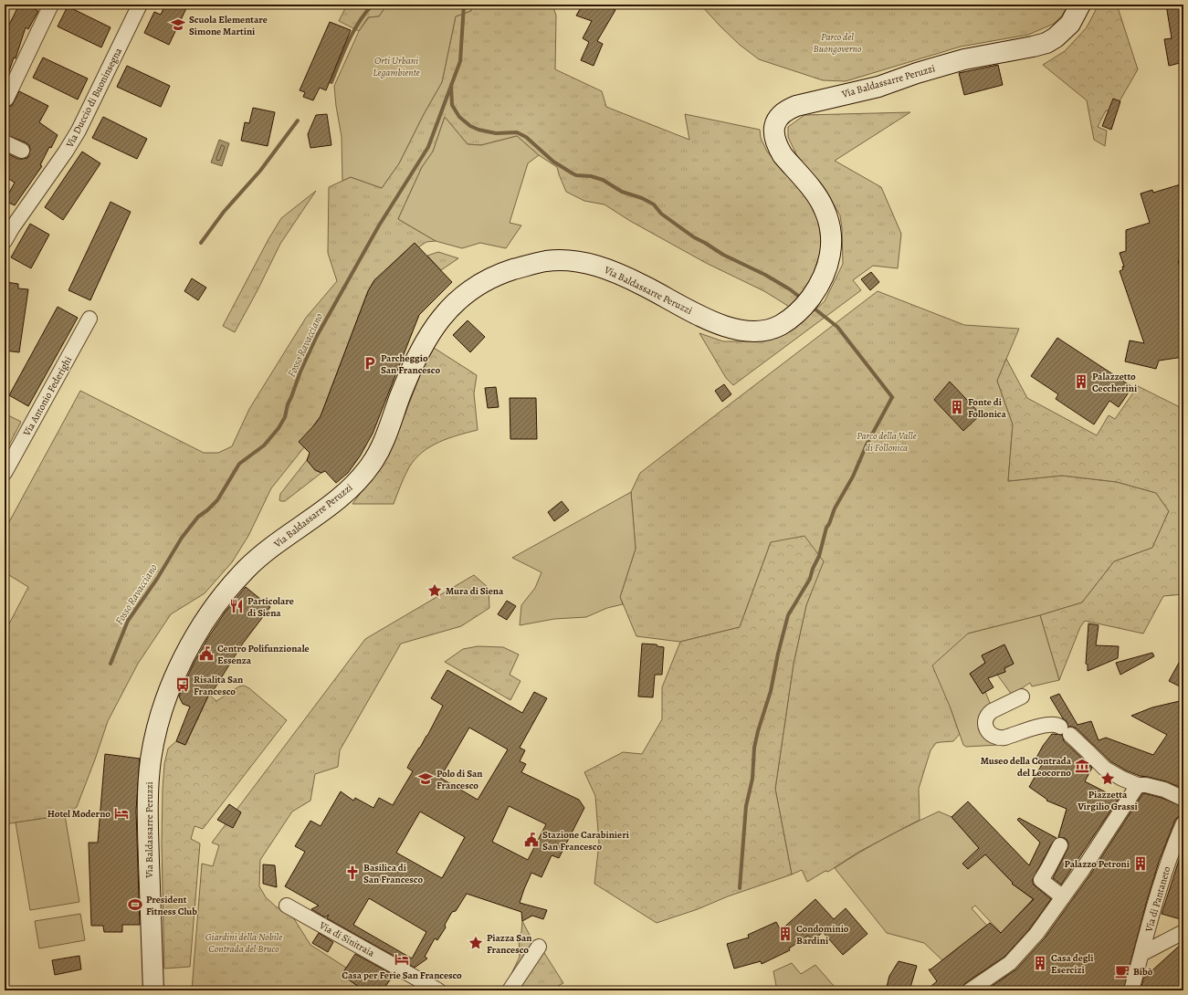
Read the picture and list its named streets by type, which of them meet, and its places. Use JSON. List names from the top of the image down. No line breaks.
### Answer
{"streets":{"street":["Via Baldassarre Peruzzi","Via Duccio di Buoninsegna","Via Antonio Federighi","Via di Pantaneto","Via di Sinitraia"]},"water":["Fosso Ravacciano"],"parks":["Parco del Buongoverno","Orti Urbani Legambiente","Parco della Valle di Follonica","Giardini della Nobile Contrada del Bruco"],"places":{"school or university":["Scuola Elementare Simone Martini","Polo di San Francesco"],"parking":["Parcheggio San Francesco"],"building":["Palazzetto Ceccherini","Fonte di Follonica","Palazzo Petroni","Condominio Bardini","Casa degli Esercizi"],"place":["Mura di Siena","Piazzetta Virgilio Grassi","Piazza San Francesco"],"restaurant":["Particolare di Siena"],"public building":["Centro Polifunzionale Essenza","Stazione Carabinieri San Francesco"],"bus stop":["Risalita San Francesco"],"museum":["Museo della Contrada del Leocorno"],"hotel":["Hotel Moderno","Casa per Ferie San Francesco"],"church":["Basilica di San Francesco"],"sports":["President Fitness Club"],"cafe":["Bibò"]}}
